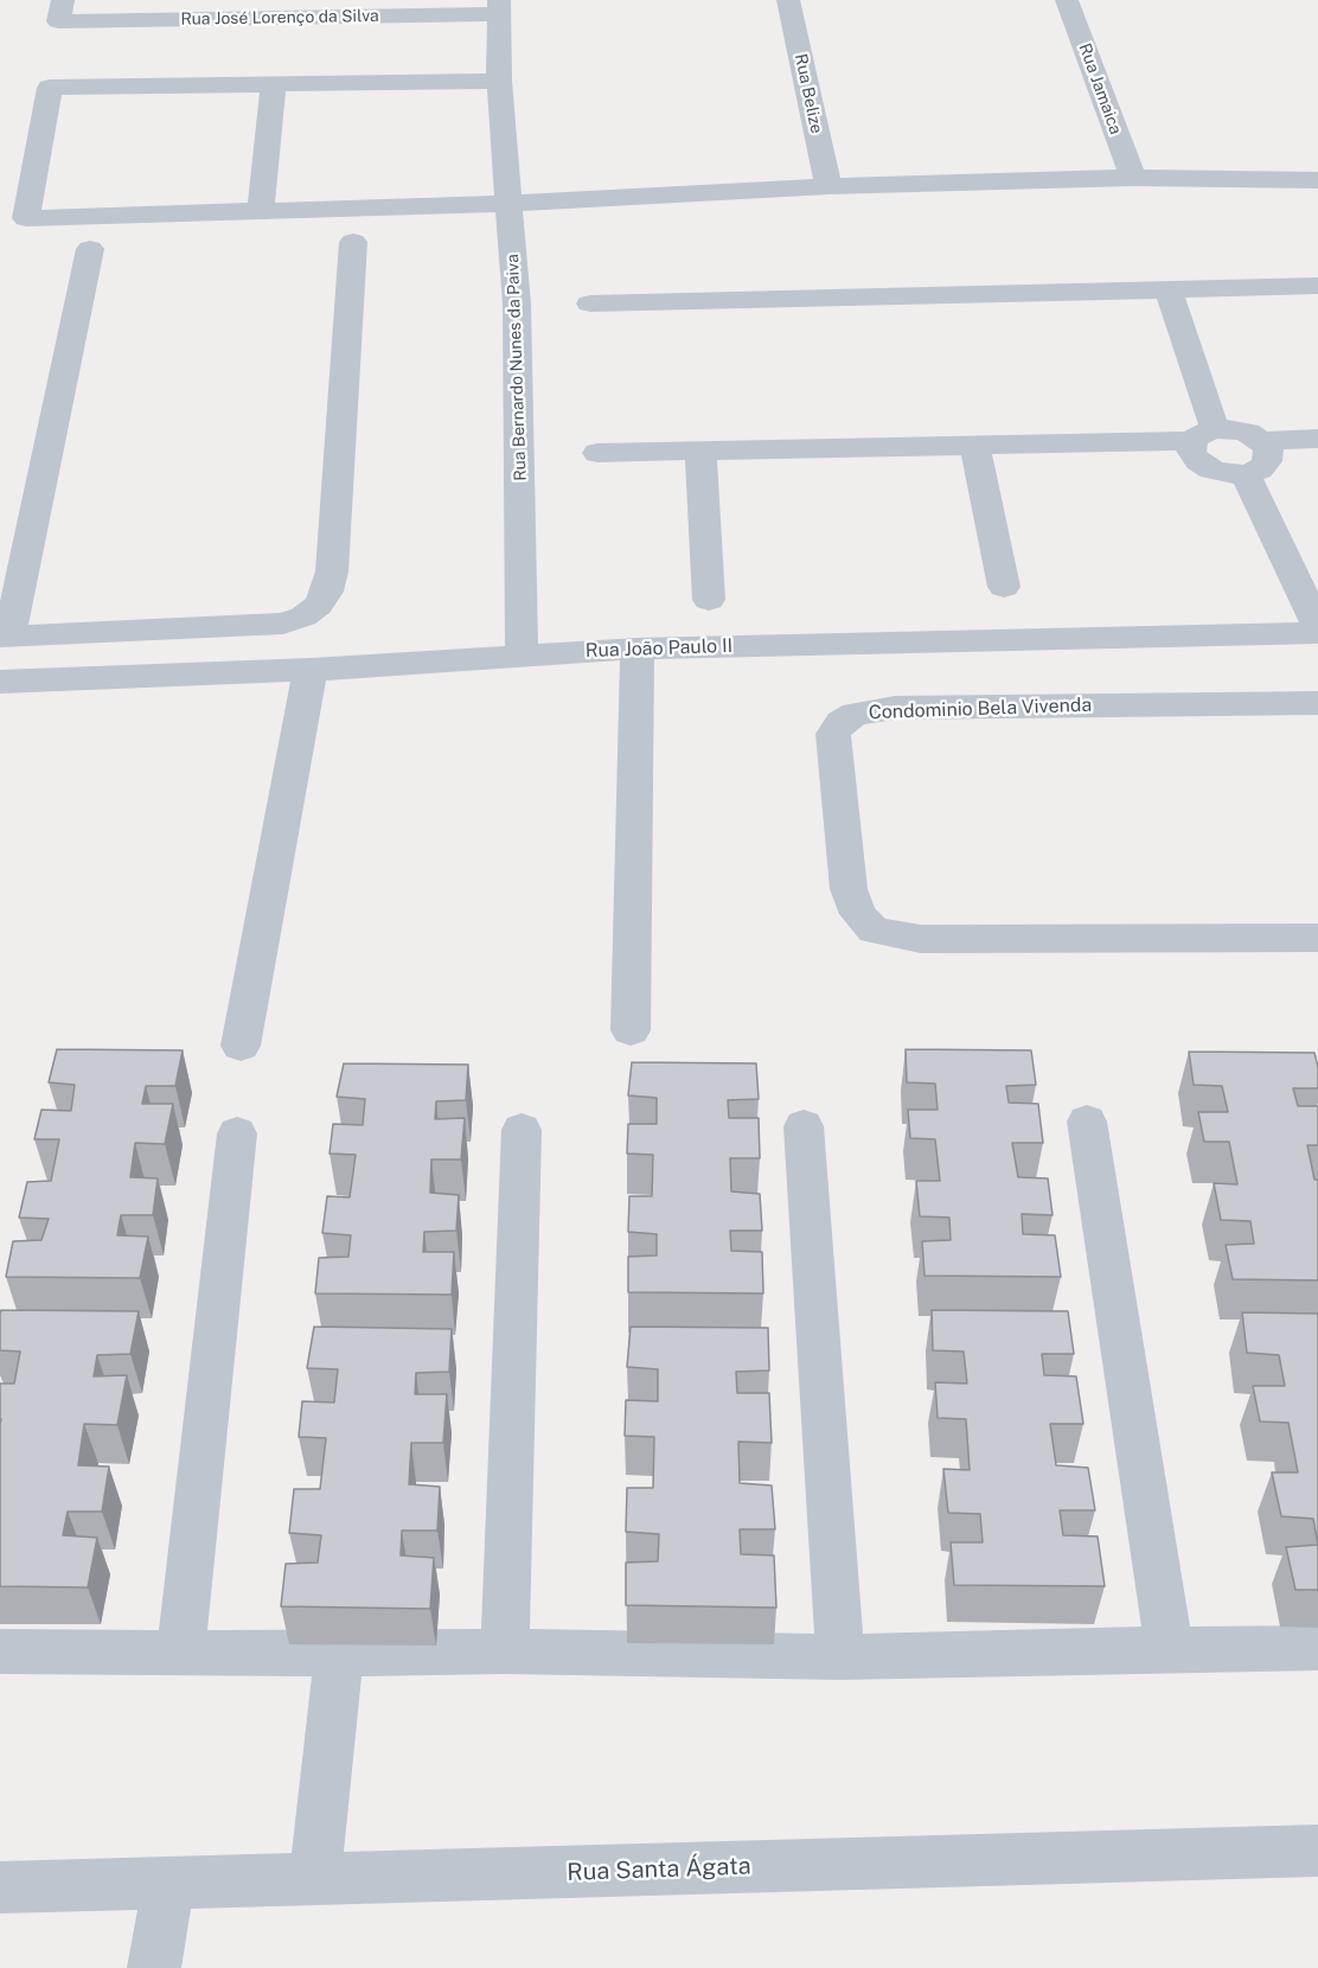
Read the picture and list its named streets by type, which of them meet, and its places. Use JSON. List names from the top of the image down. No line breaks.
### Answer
{"streets":{"street":["Rua José Lorenço da Silva","Rua Jamaica","Rua Belize","Rua Bernardo Nunes da Paiva","Rua João Paulo II","Condominio Bela Vivenda","Rua Santa Ágata"]},"crossings":[["Rua José Lorenço da Silva","Rua Bernardo Nunes da Paiva"],["Rua Bernardo Nunes da Paiva","Rua João Paulo II"]]}
